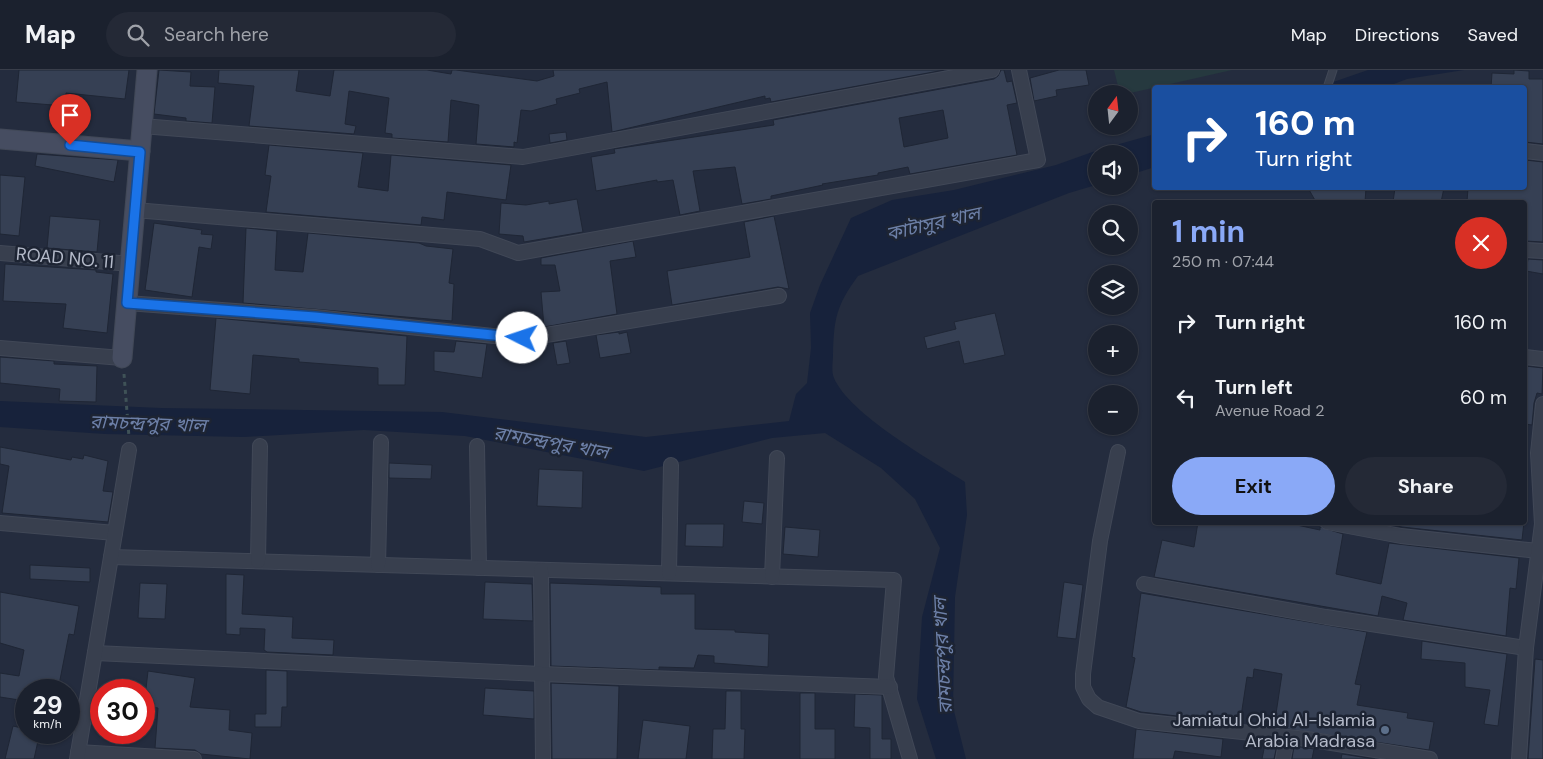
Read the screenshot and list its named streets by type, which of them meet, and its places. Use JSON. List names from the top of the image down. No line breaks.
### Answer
{"streets":{"street":["ROAD NO. 11"]},"water":["কাটাসুর খাল","রামচন্দ্রপুর খাল"],"places":["Jamiatul Ohid Al-Islamia Arabia Madrasa"],"north":"top","page":{"header":"Map","search":"Search here","nav":["Map","Directions","Saved"],"map_buttons":["+","−"],"turn":["160 m","Turn right"],"heading":["1 min","250 m · 07:44"],"list":[{"name":"Turn right","value":"160 m"},{"name":"Turn left","note":"Avenue Road 2","value":"60 m"}],"buttons":["Exit","Share"],"speed":"29 km/h","limit":"30"}}
